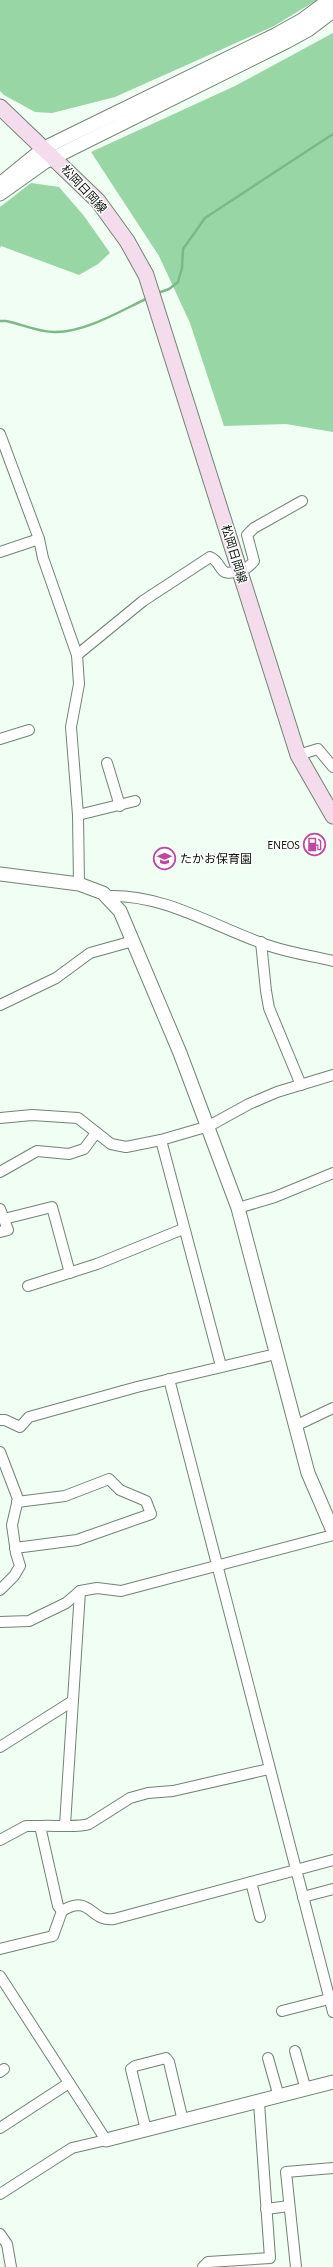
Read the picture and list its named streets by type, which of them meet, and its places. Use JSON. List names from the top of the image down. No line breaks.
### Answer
{"streets":{"main road":["松岡日岡線"]},"places":{"fuel station":["ENEOS"],"school or university":["たかお保育園"]}}
